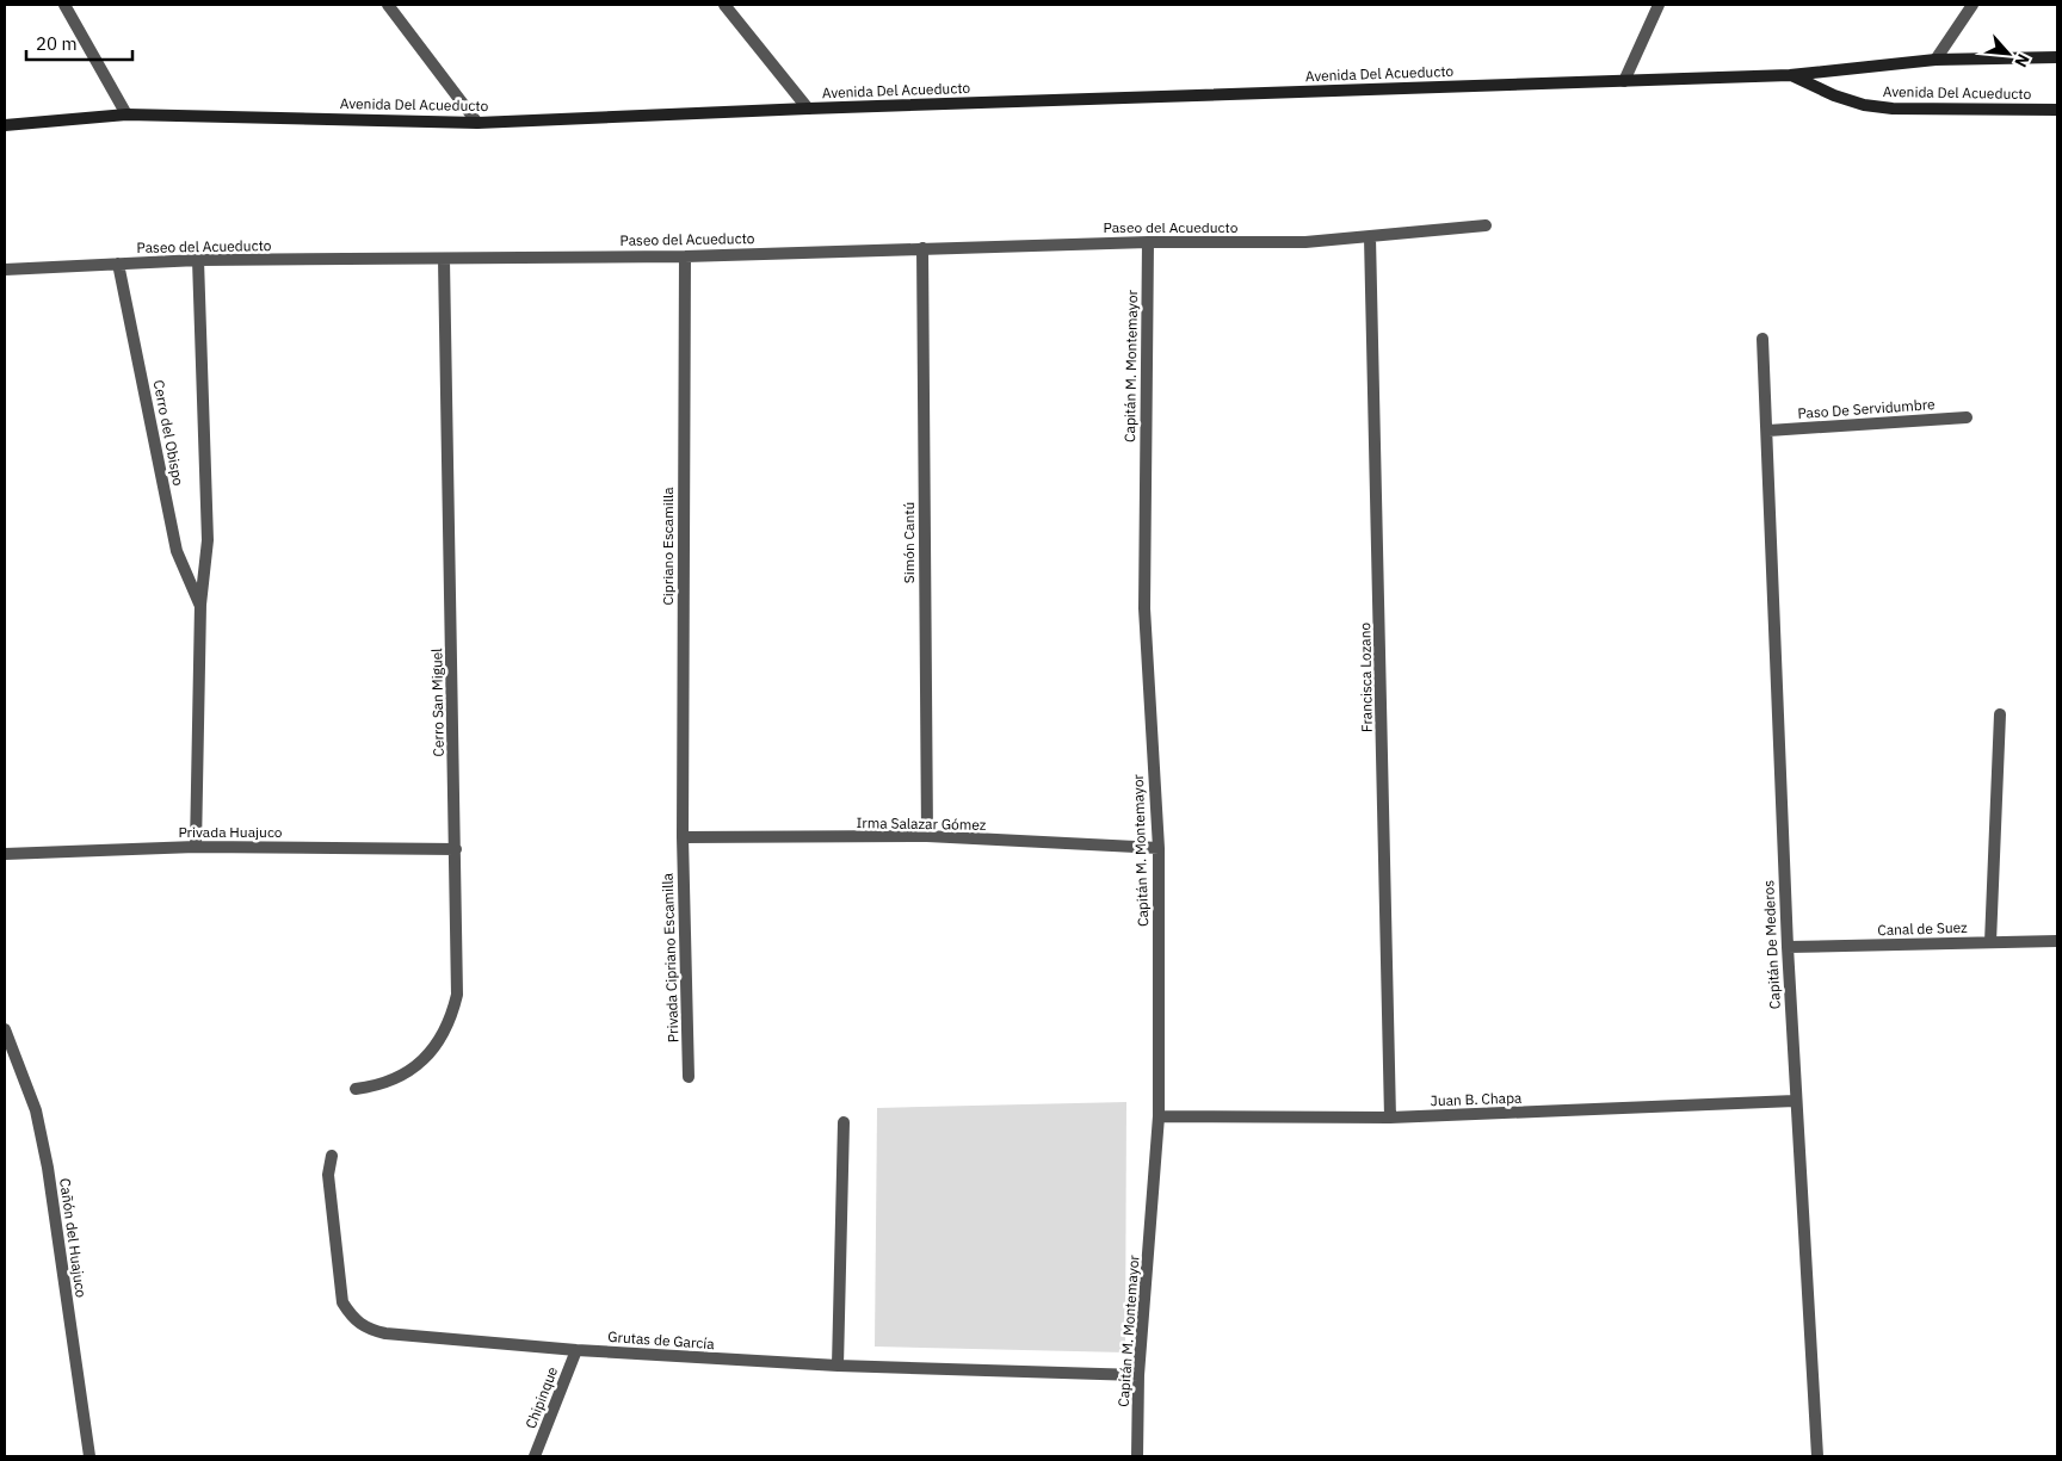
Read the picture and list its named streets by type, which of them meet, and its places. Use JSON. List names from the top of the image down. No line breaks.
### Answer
{"streets":{"street":["Avenida Del Acueducto","Paseo del Acueducto","Capitán M. Montemayor","Paso De Servidumbre","Cerro del Obispo","Simón Cantú","Cipriano Escamilla","Francisca Lozano","Cerro San Miguel","Irma Salazar Gómez","Privada Huajuco","Canal de Suez","Capitán De Mederos","Privada Cipriano Escamilla","Juan B. Chapa","Cañón del Huajuco","Grutas de García","Chipinque"]},"crossings":[["Paseo del Acueducto","Capitán M. Montemayor"],["Paseo del Acueducto","Cerro del Obispo"],["Paseo del Acueducto","Simón Cantú"],["Paseo del Acueducto","Cipriano Escamilla"],["Paseo del Acueducto","Francisca Lozano"],["Paseo del Acueducto","Cerro San Miguel"],["Capitán M. Montemayor","Irma Salazar Gómez"],["Capitán M. Montemayor","Juan B. Chapa"],["Capitán M. Montemayor","Grutas de García"],["Paso De Servidumbre","Capitán De Mederos"],["Cerro del Obispo","Privada Huajuco"],["Simón Cantú","Irma Salazar Gómez"],["Cipriano Escamilla","Irma Salazar Gómez"],["Cipriano Escamilla","Privada Cipriano Escamilla"],["Francisca Lozano","Juan B. Chapa"],["Cerro San Miguel","Privada Huajuco"],["Irma Salazar Gómez","Privada Cipriano Escamilla"],["Canal de Suez","Capitán De Mederos"],["Capitán De Mederos","Juan B. Chapa"],["Grutas de García","Chipinque"]],"scale_bar":"20 m","north":"bottom right"}
